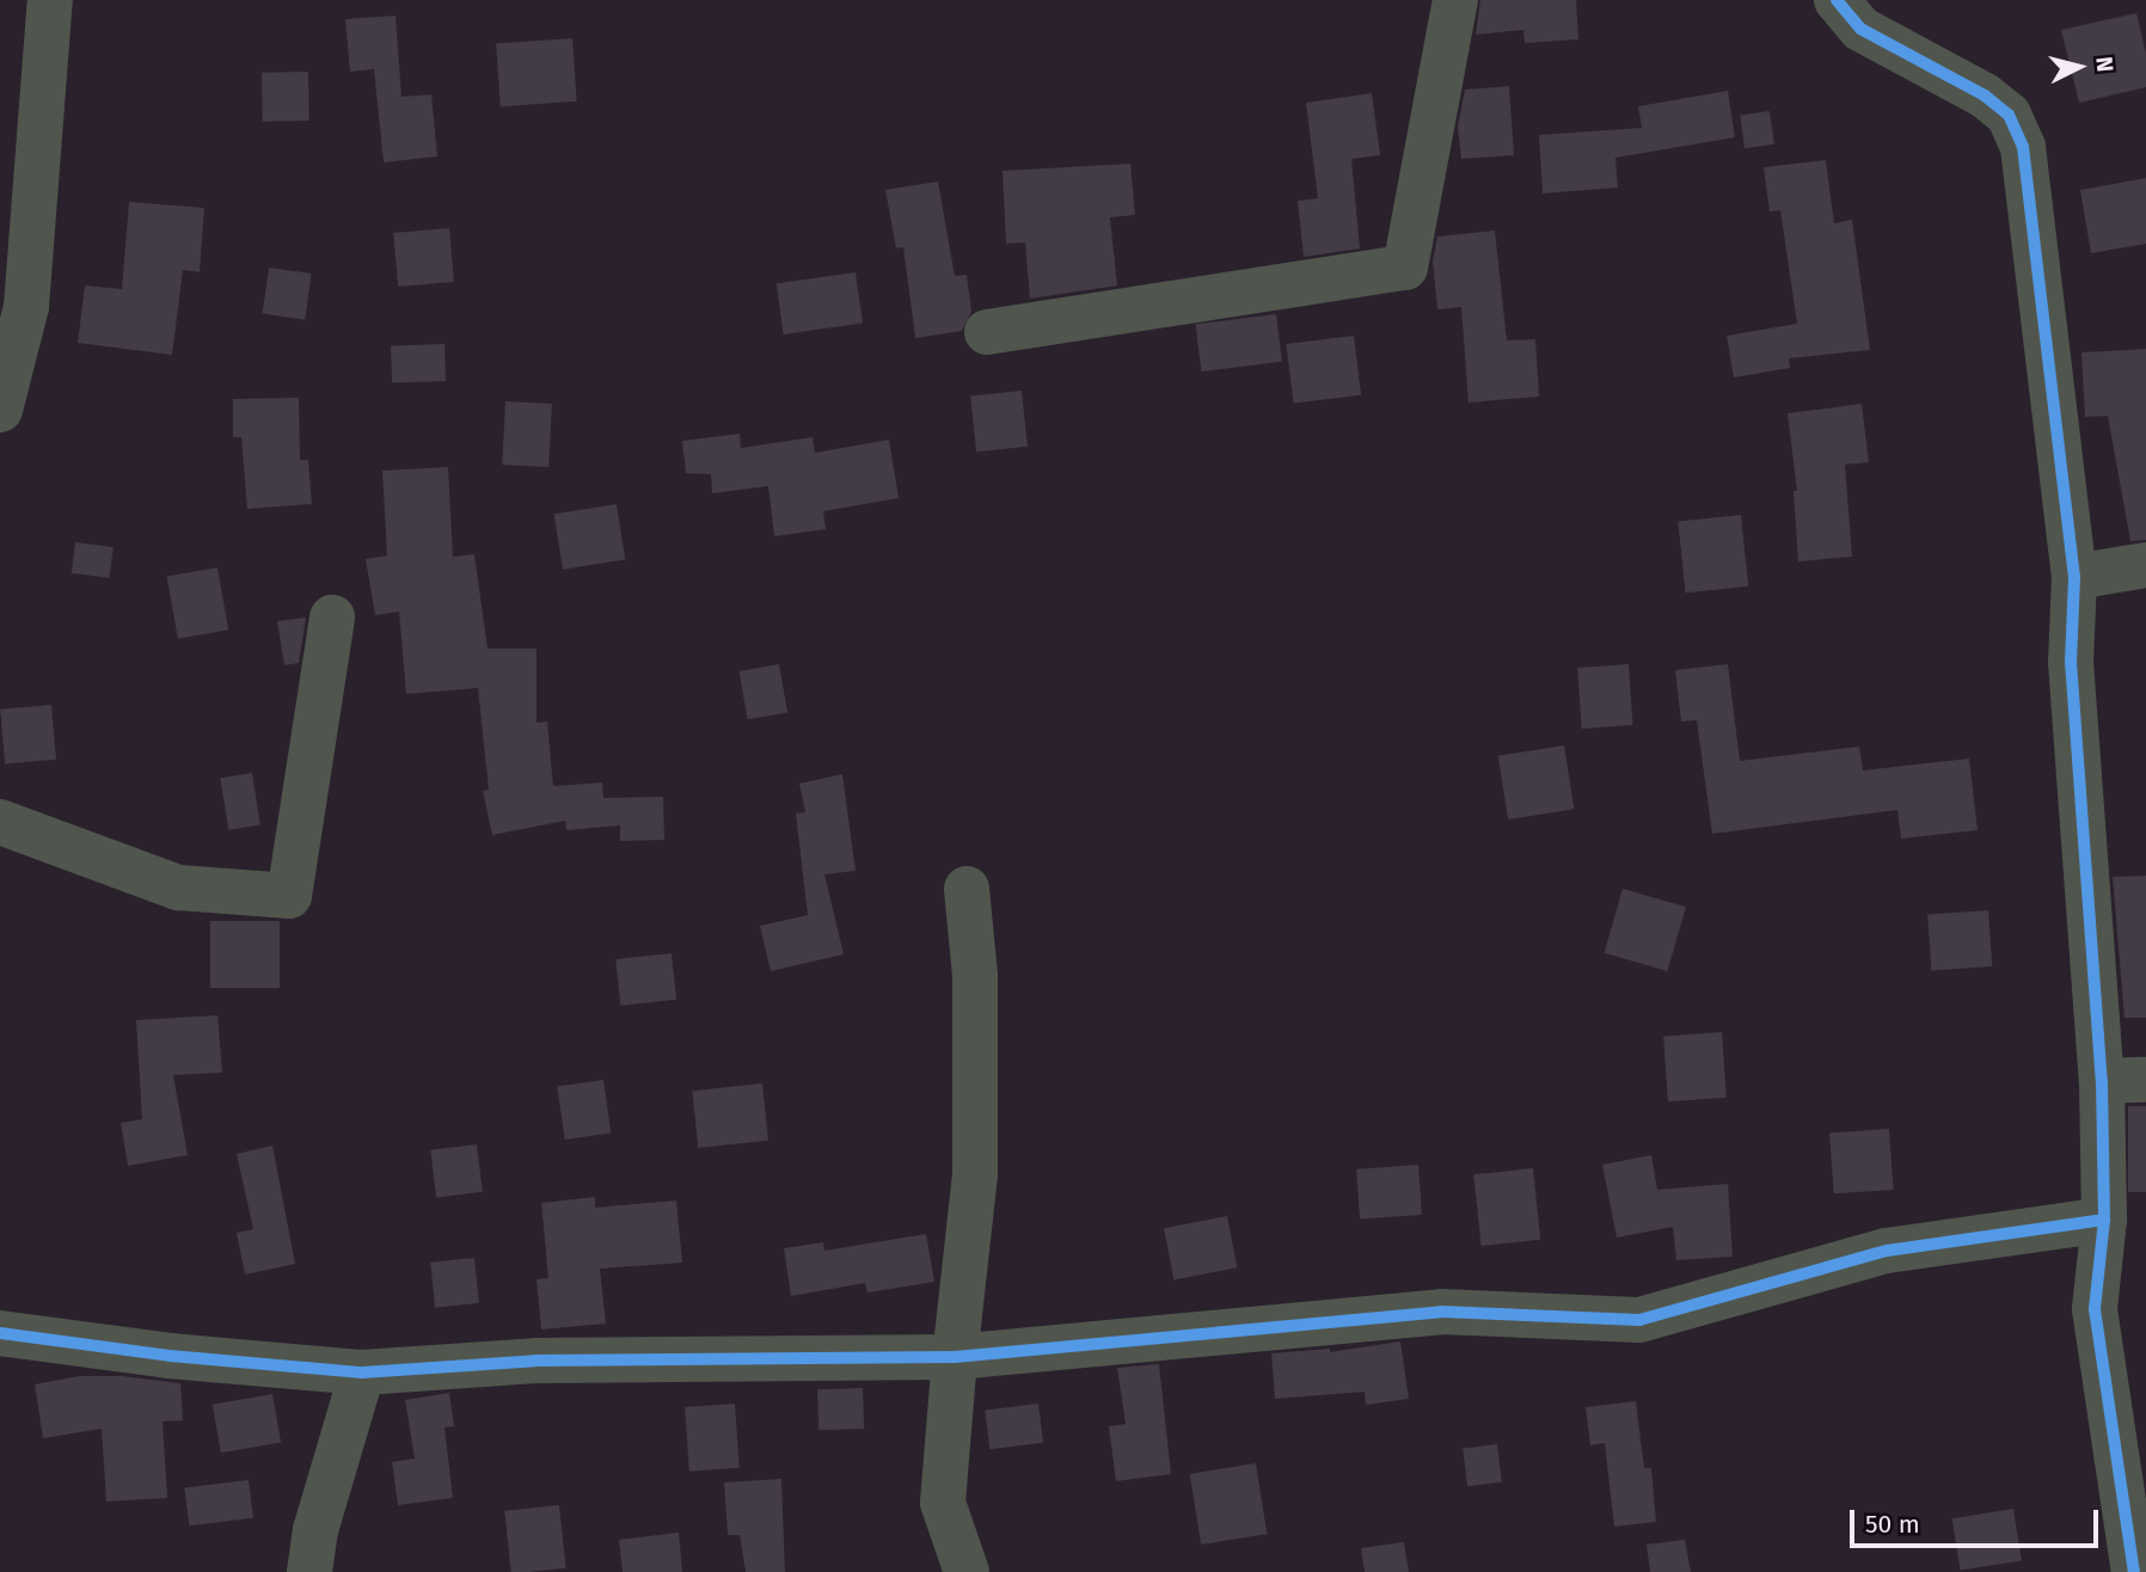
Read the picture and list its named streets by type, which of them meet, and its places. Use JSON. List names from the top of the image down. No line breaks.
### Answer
{"scale_bar":"50 m","north":"right"}
